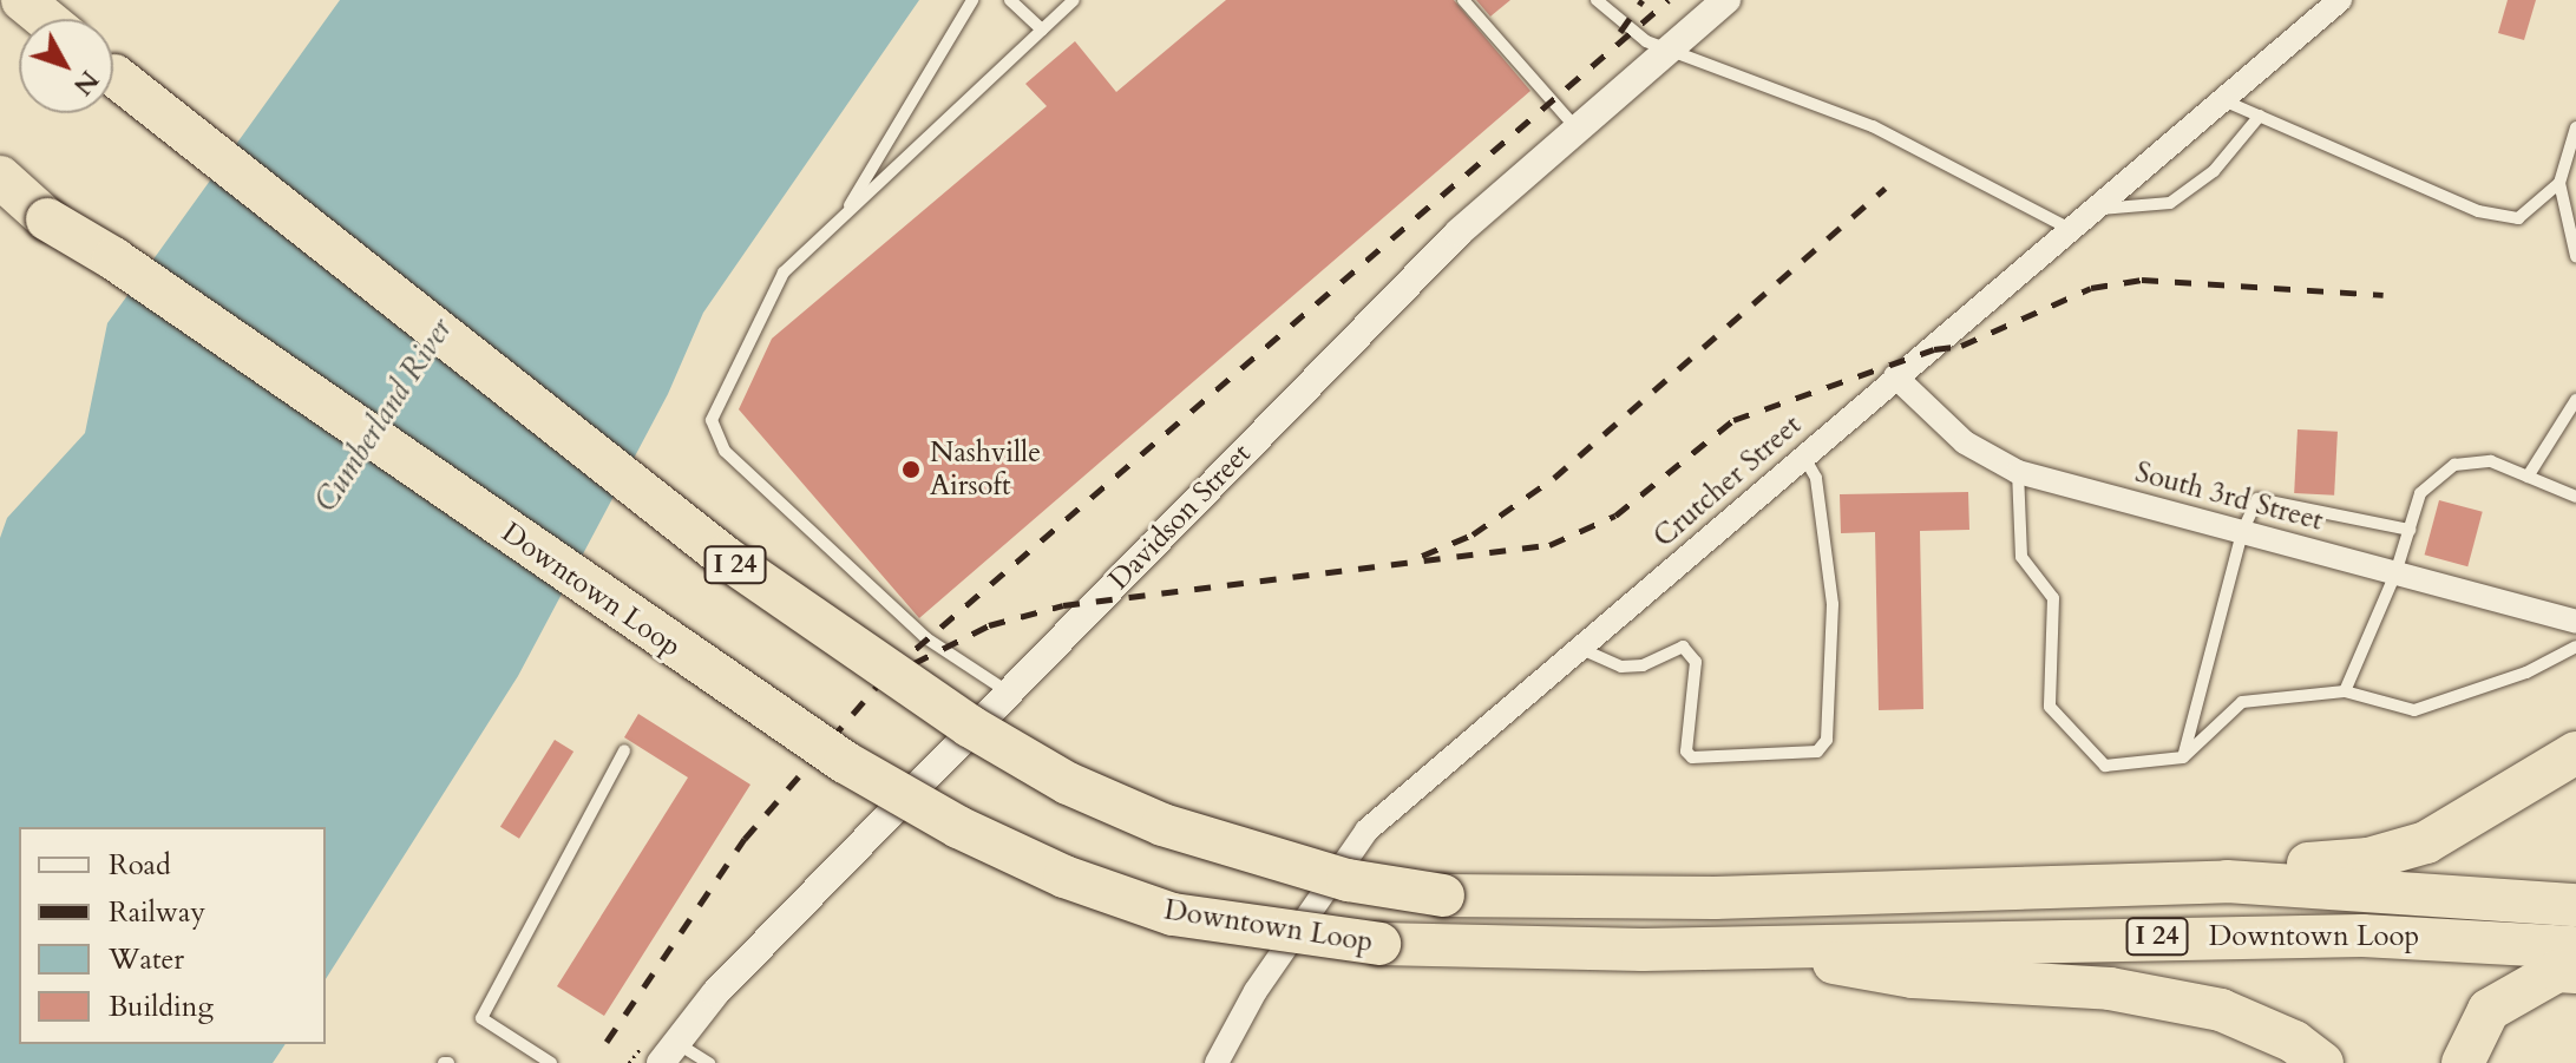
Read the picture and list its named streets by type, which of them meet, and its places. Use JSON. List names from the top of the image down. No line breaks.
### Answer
{"streets":{"highway":["I 24","Downtown Loop"],"street":["Crutcher Street","South 3rd Street","Davidson Street"]},"crossings":[["Crutcher Street","South 3rd Street"],["I 24","Downtown Loop"]],"water":["Cumberland River"],"places":["Nashville Airsoft"],"legend":["Road","Railway","Water","Building"],"north":"bottom right"}
